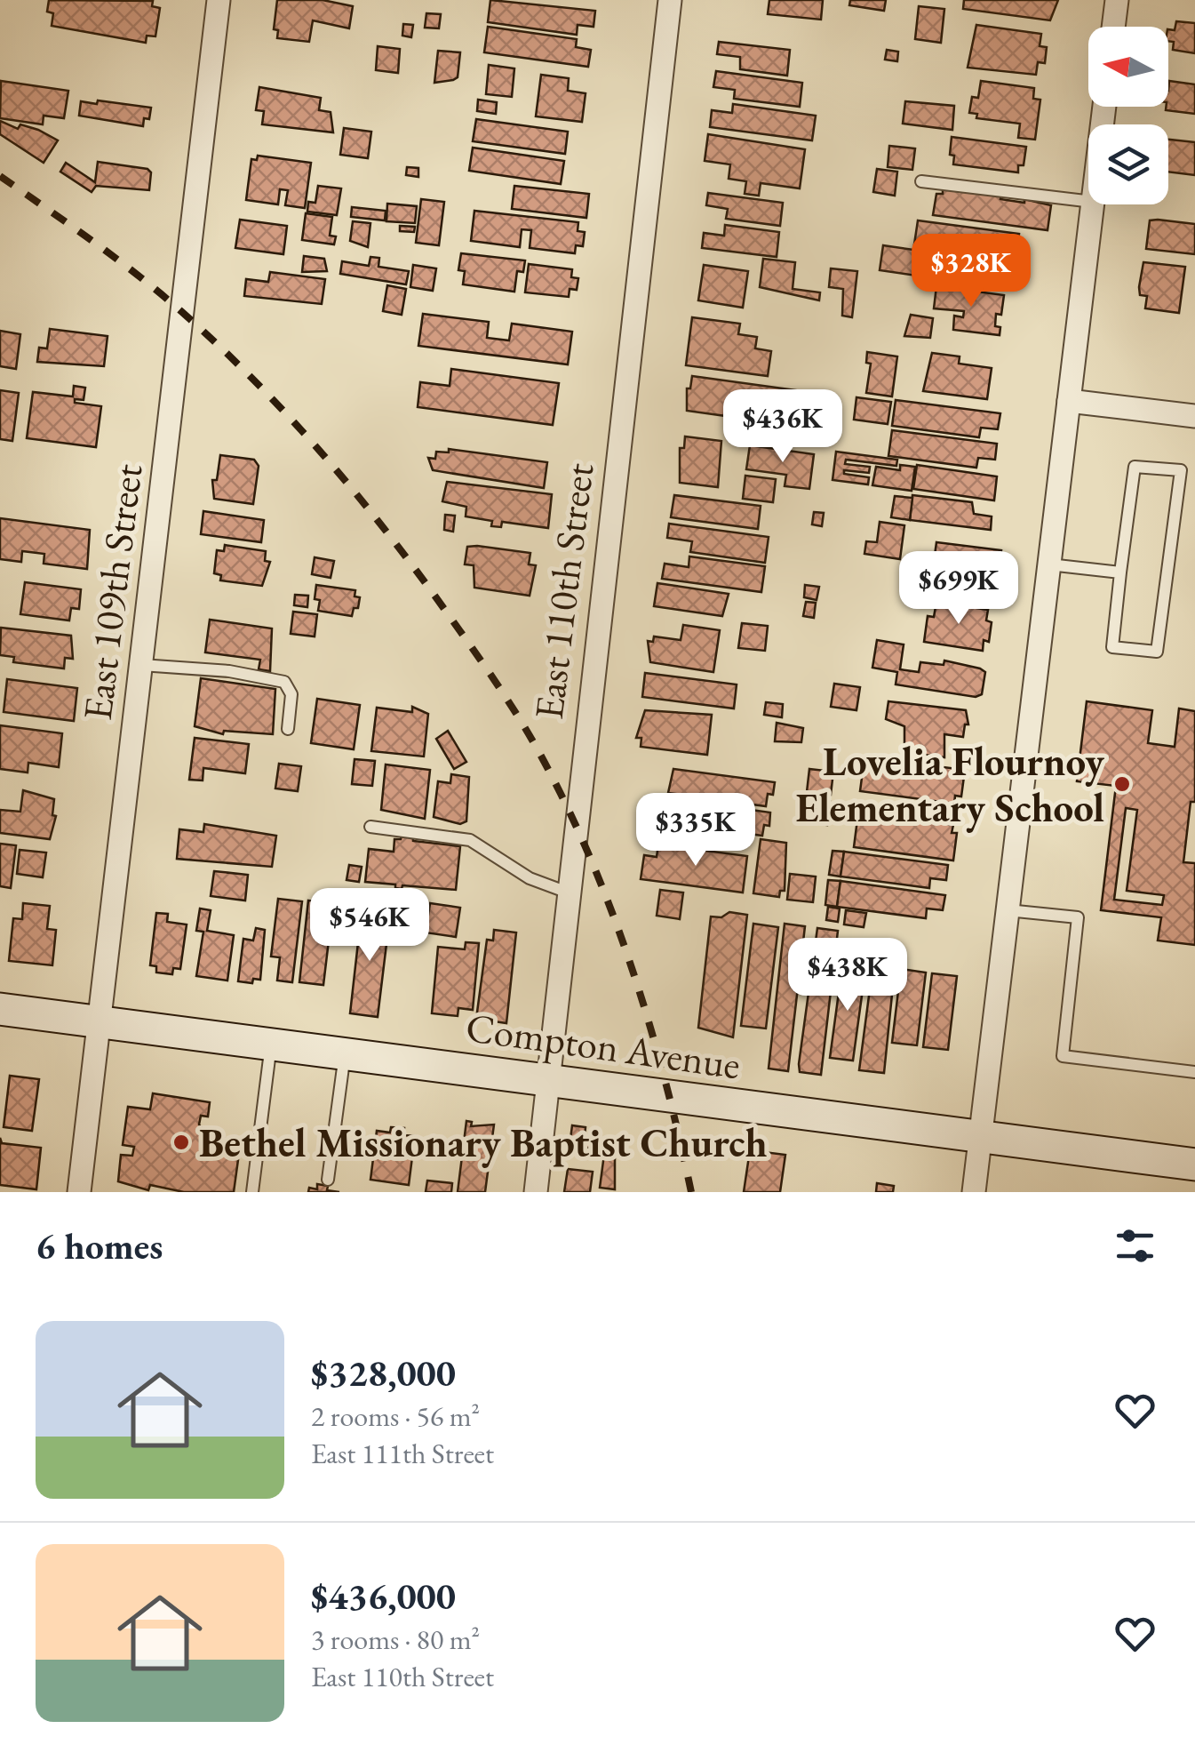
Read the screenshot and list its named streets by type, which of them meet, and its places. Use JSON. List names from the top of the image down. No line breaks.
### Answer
{"streets":{"main road":["Compton Avenue"],"street":["East 110th Street","East 109th Street"]},"crossings":[["East 110th Street","Compton Avenue"],["East 109th Street","Compton Avenue"]],"places":["Lovelia Flournoy Elementary School","Bethel Missionary Baptist Church"],"north":"left","page":{"price":["$328K","$436K","$699K","$335K","$546K","$438K"],"heading":"6 homes","list":[{"name":"$328,000","note":"2 rooms · 56 m² · East 111th Street"},{"name":"$436,000","note":"3 rooms · 80 m² · East 110th Street"}]}}
